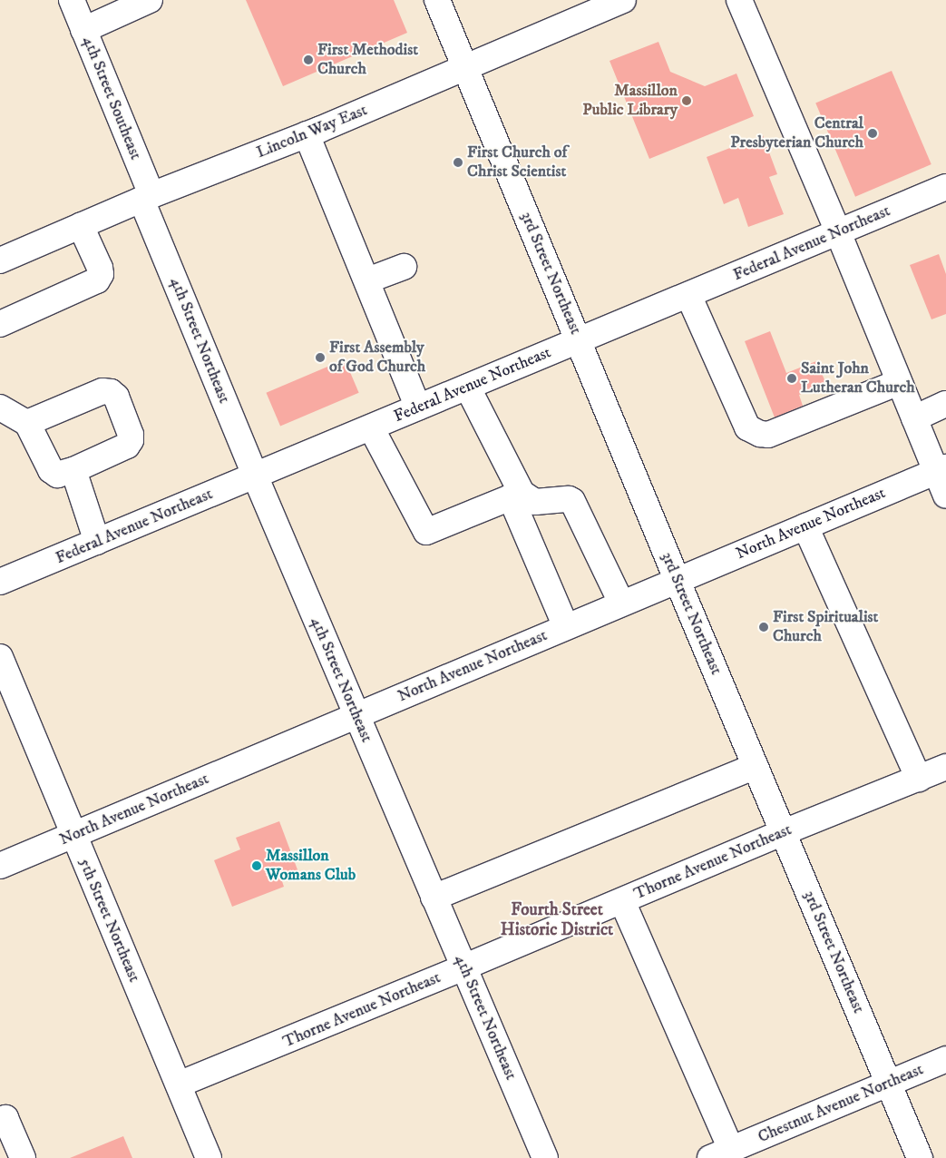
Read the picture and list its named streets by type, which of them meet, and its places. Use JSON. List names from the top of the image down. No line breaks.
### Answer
{"streets":{"street":["4th Street Southeast","Lincoln Way East","Federal Avenue Northeast","3rd Street Northeast","4th Street Northeast","North Avenue Northeast","Thorne Avenue Northeast","5th Street Northeast","Chestnut Avenue Northeast"]},"crossings":[["4th Street Southeast","Lincoln Way East"],["4th Street Southeast","4th Street Northeast"],["Lincoln Way East","3rd Street Northeast"],["Lincoln Way East","4th Street Northeast"],["Federal Avenue Northeast","3rd Street Northeast"],["Federal Avenue Northeast","4th Street Northeast"],["3rd Street Northeast","North Avenue Northeast"],["3rd Street Northeast","Thorne Avenue Northeast"],["3rd Street Northeast","Chestnut Avenue Northeast"],["4th Street Northeast","North Avenue Northeast"],["4th Street Northeast","Thorne Avenue Northeast"],["North Avenue Northeast","5th Street Northeast"],["Thorne Avenue Northeast","5th Street Northeast"]],"districts":["Fourth Street Historic District"],"places":["First Methodist Church","Massillon Public Library","Central Presbyterian Church","First Church of Christ Scientist","First Assembly of God Church","Saint John Lutheran Church","First Spiritualist Church","Massillon Womans Club"]}
